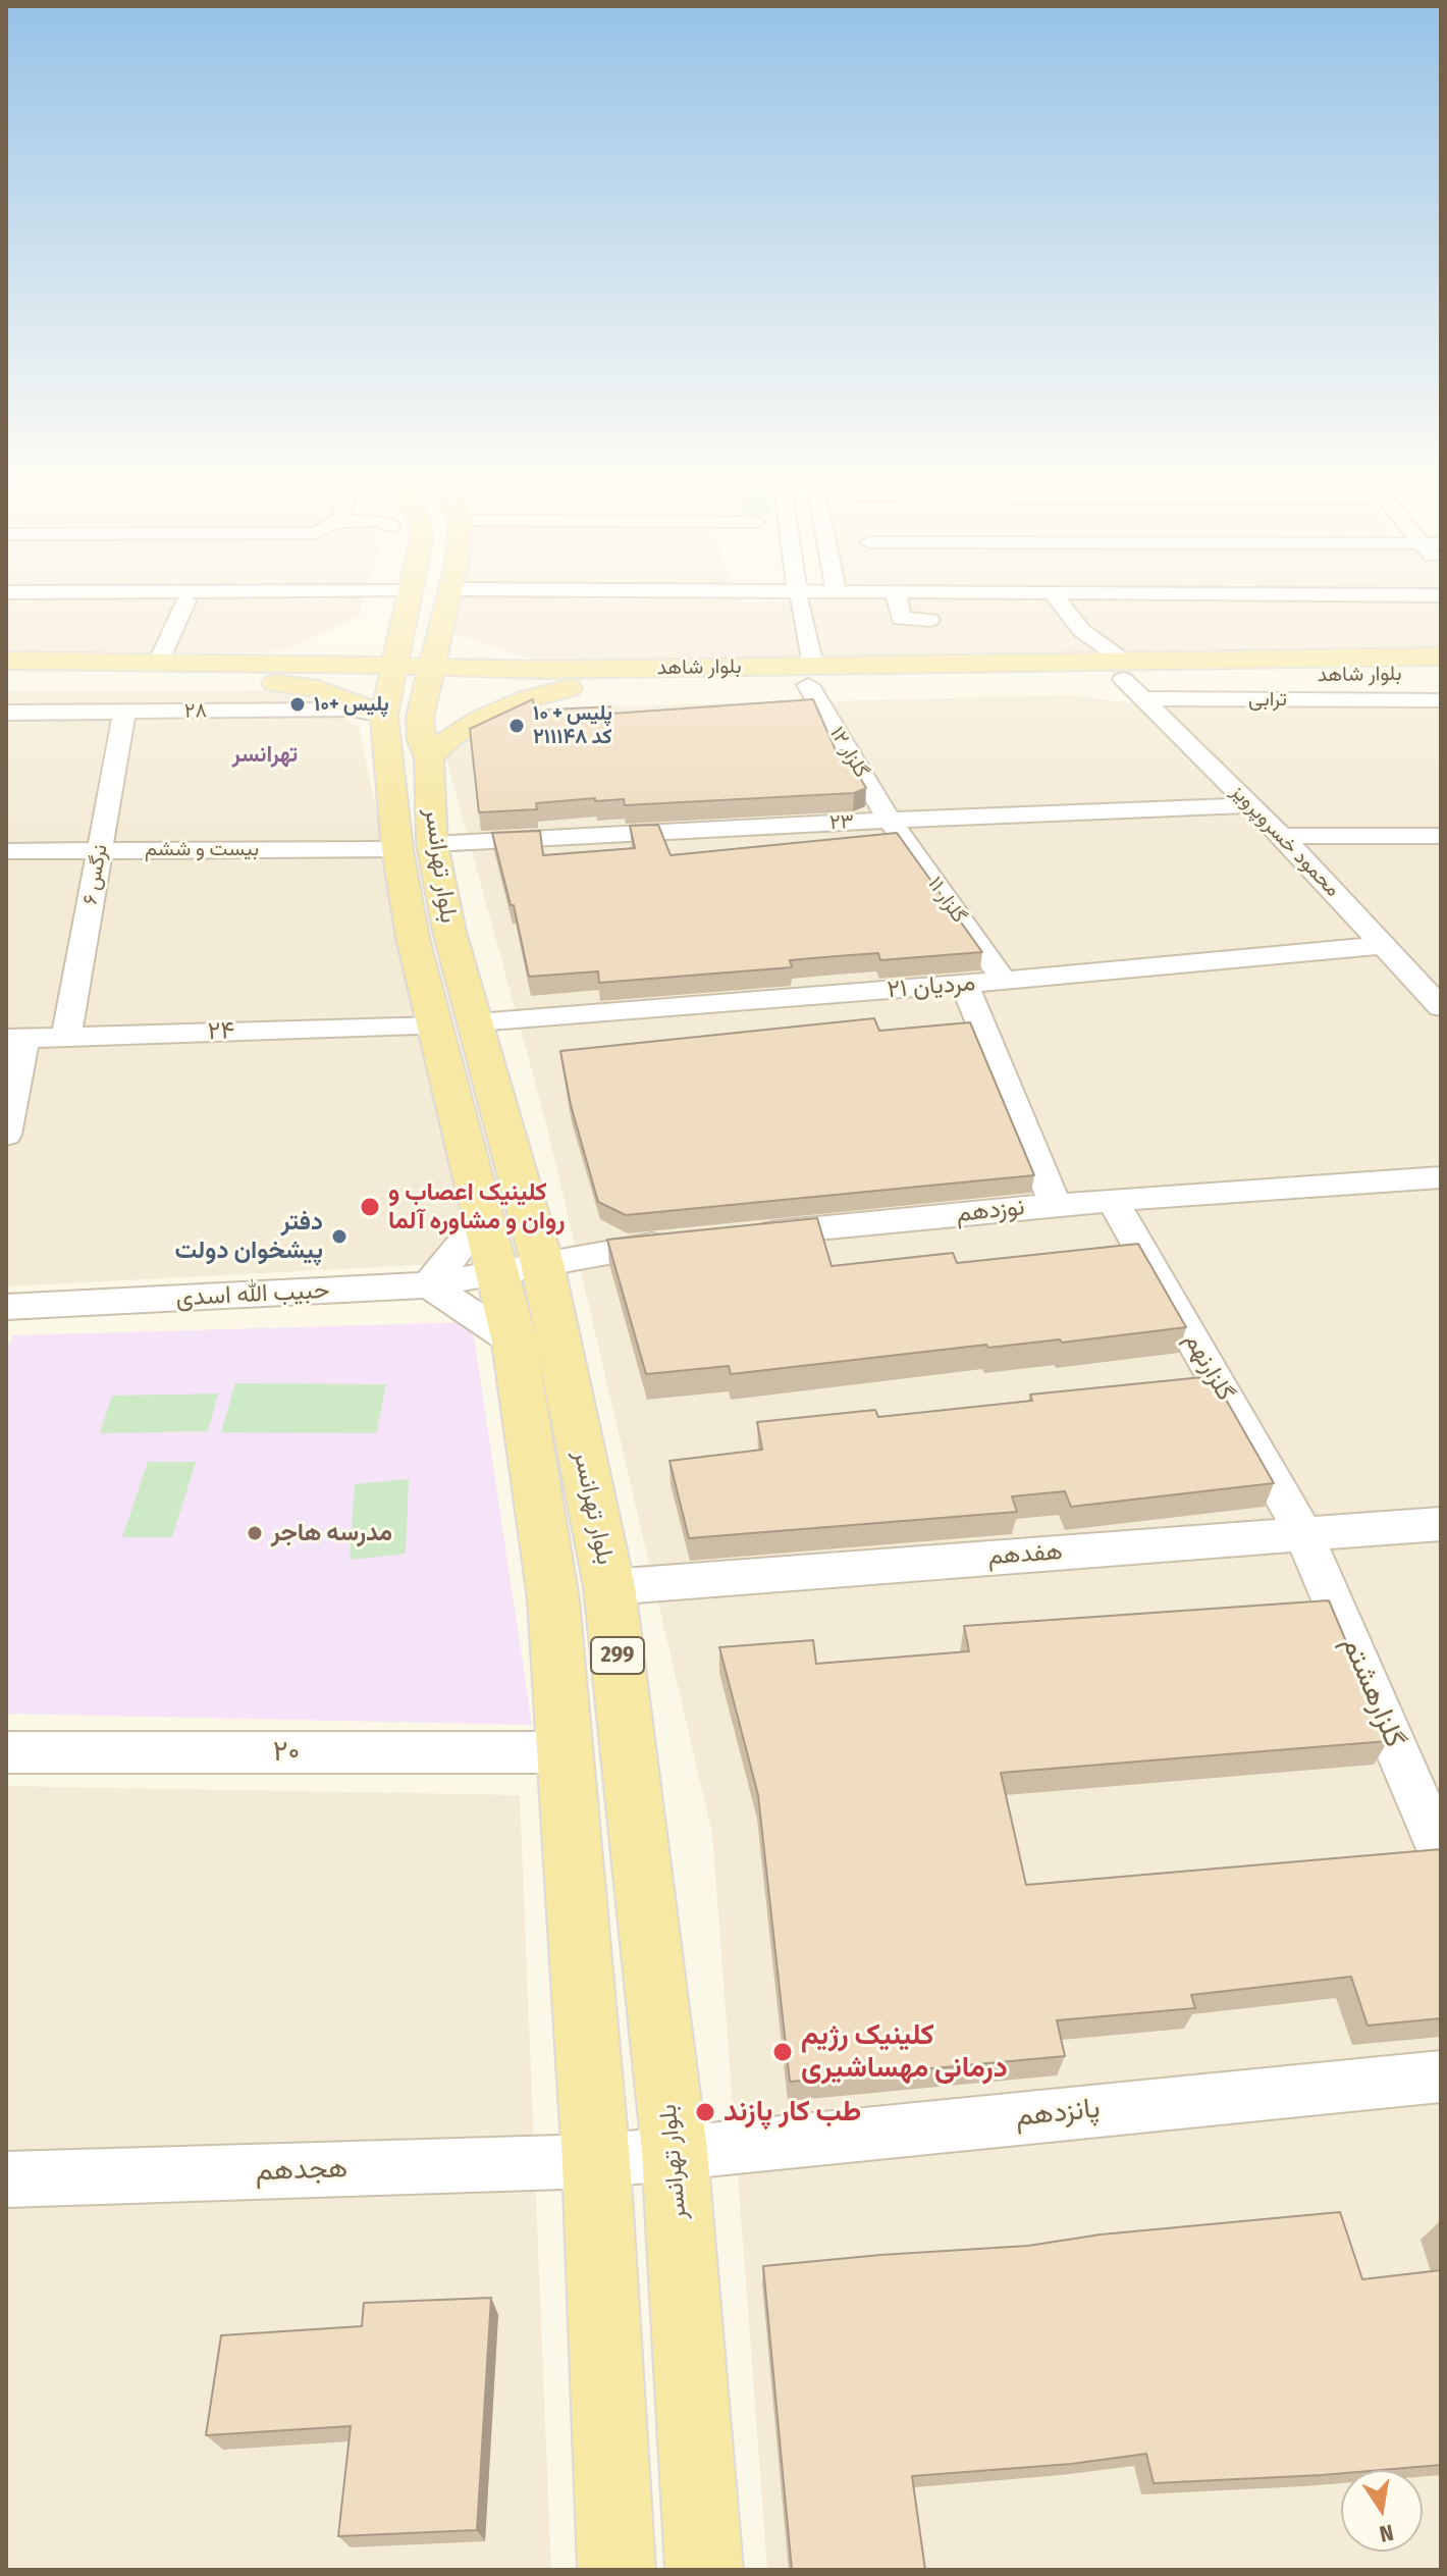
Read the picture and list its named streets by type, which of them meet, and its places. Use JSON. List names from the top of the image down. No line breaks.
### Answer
{"streets":{"main road":["بلوار شاهد","بلوار تهرانسر","299"],"street":["ترابی","۲۸","گلزار ۱۲","۲۳","محمود خسروپرویز","بیست و ششم","نرگس ۶","گلزار ۱۱","۲۱ مردیان","۲۴","نوزدهم","حبیب الله اسدی","گلزارنهم","هفدهم","گلزارهشتم","۲۰","پانزدهم","هجدهم"]},"crossings":[["بلوار شاهد","۲۸"],["بلوار شاهد","گلزار ۱۲"],["بلوار شاهد","محمود خسروپرویز"],["بلوار شاهد","بلوار تهرانسر"],["ترابی","محمود خسروپرویز"],["۲۸","بلوار تهرانسر"],["۲۸","نرگس ۶"],["گلزار ۱۲","۲۳"],["گلزار ۱۲","گلزار ۱۱"],["۲۳","محمود خسروپرویز"],["۲۳","بیست و ششم"],["۲۳","بلوار تهرانسر"],["۲۳","گلزار ۱۱"],["محمود خسروپرویز","۲۱ مردیان"],["بیست و ششم","بلوار تهرانسر"],["بیست و ششم","نرگس ۶"],["بلوار تهرانسر","۲۱ مردیان"],["بلوار تهرانسر","۲۴"],["بلوار تهرانسر","حبیب الله اسدی"],["بلوار تهرانسر","هفدهم"],["بلوار تهرانسر","۲۰"],["بلوار تهرانسر","پانزدهم"],["بلوار تهرانسر","هجدهم"],["نرگس ۶","۲۴"],["گلزار ۱۱","۲۱ مردیان"],["۲۱ مردیان","۲۴"],["نوزدهم","گلزارنهم"],["گلزارنهم","هفدهم"],["گلزارنهم","گلزارهشتم"],["هفدهم","گلزارهشتم"],["پانزدهم","هجدهم"]],"districts":["تهرانسر"],"places":["پلیس +۱۰","پلیس + ۱۰ کد ۲۱۱۱۴۸","کلینیک اعصاب و روان و مشاوره آلما","دفتر پیشخوان دولت","مدرسه هاجر","کلینیک رژیم درمانی مهساشیری","طب کار پازند"],"north":"bottom"}
